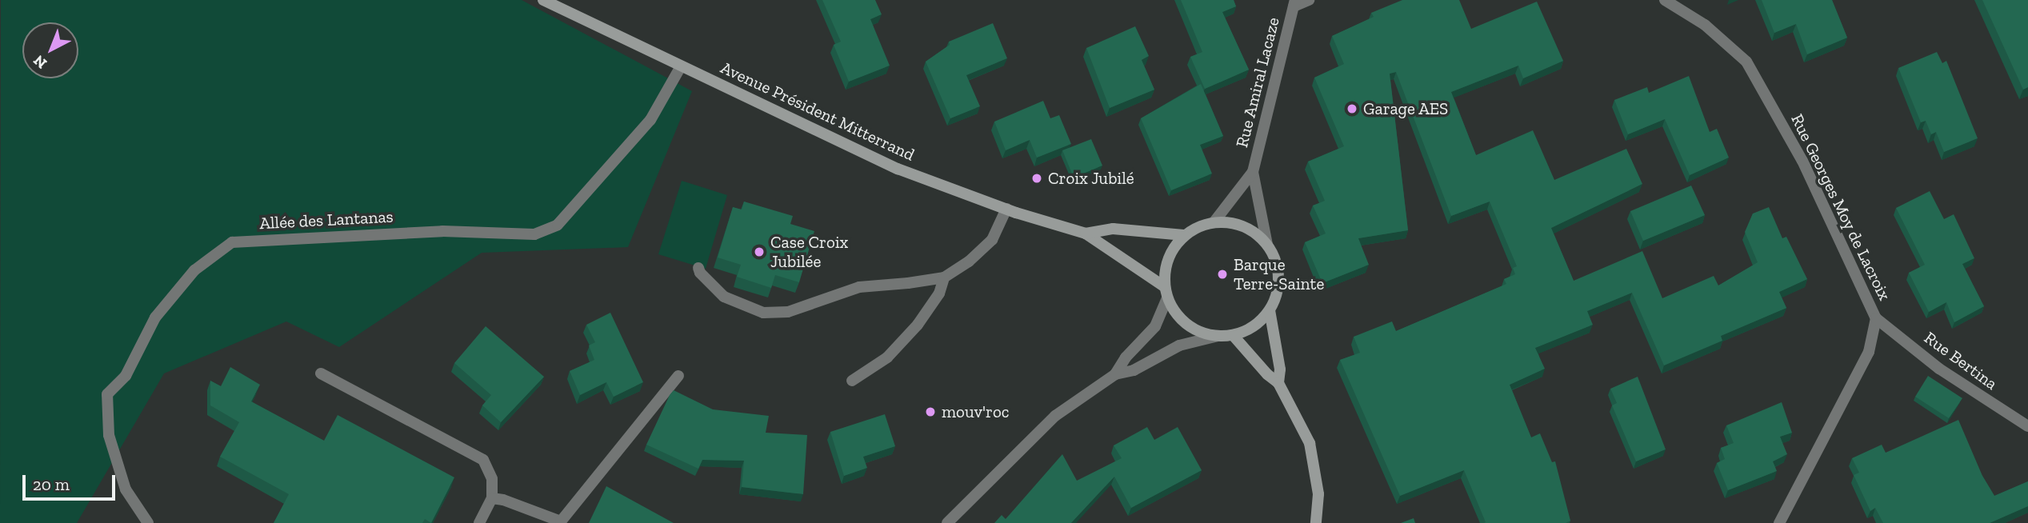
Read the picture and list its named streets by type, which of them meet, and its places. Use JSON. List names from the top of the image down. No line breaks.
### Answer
{"streets":{"main road":["Avenue Président Mitterrand"],"street":["Rue Amiral Lacaze","Rue Georges Moy de Lacroix","Allée des Lantanas","Rue Bertina"]},"crossings":[["Rue Amiral Lacaze","Avenue Président Mitterrand"],["Avenue Président Mitterrand","Allée des Lantanas"],["Rue Georges Moy de Lacroix","Rue Bertina"]],"places":["Garage AES","Croix Jubilé","Case Croix Jubilée","Barque Terre-Sainte","mouv'roc"],"scale_bar":"20 m","north":"bottom left"}
